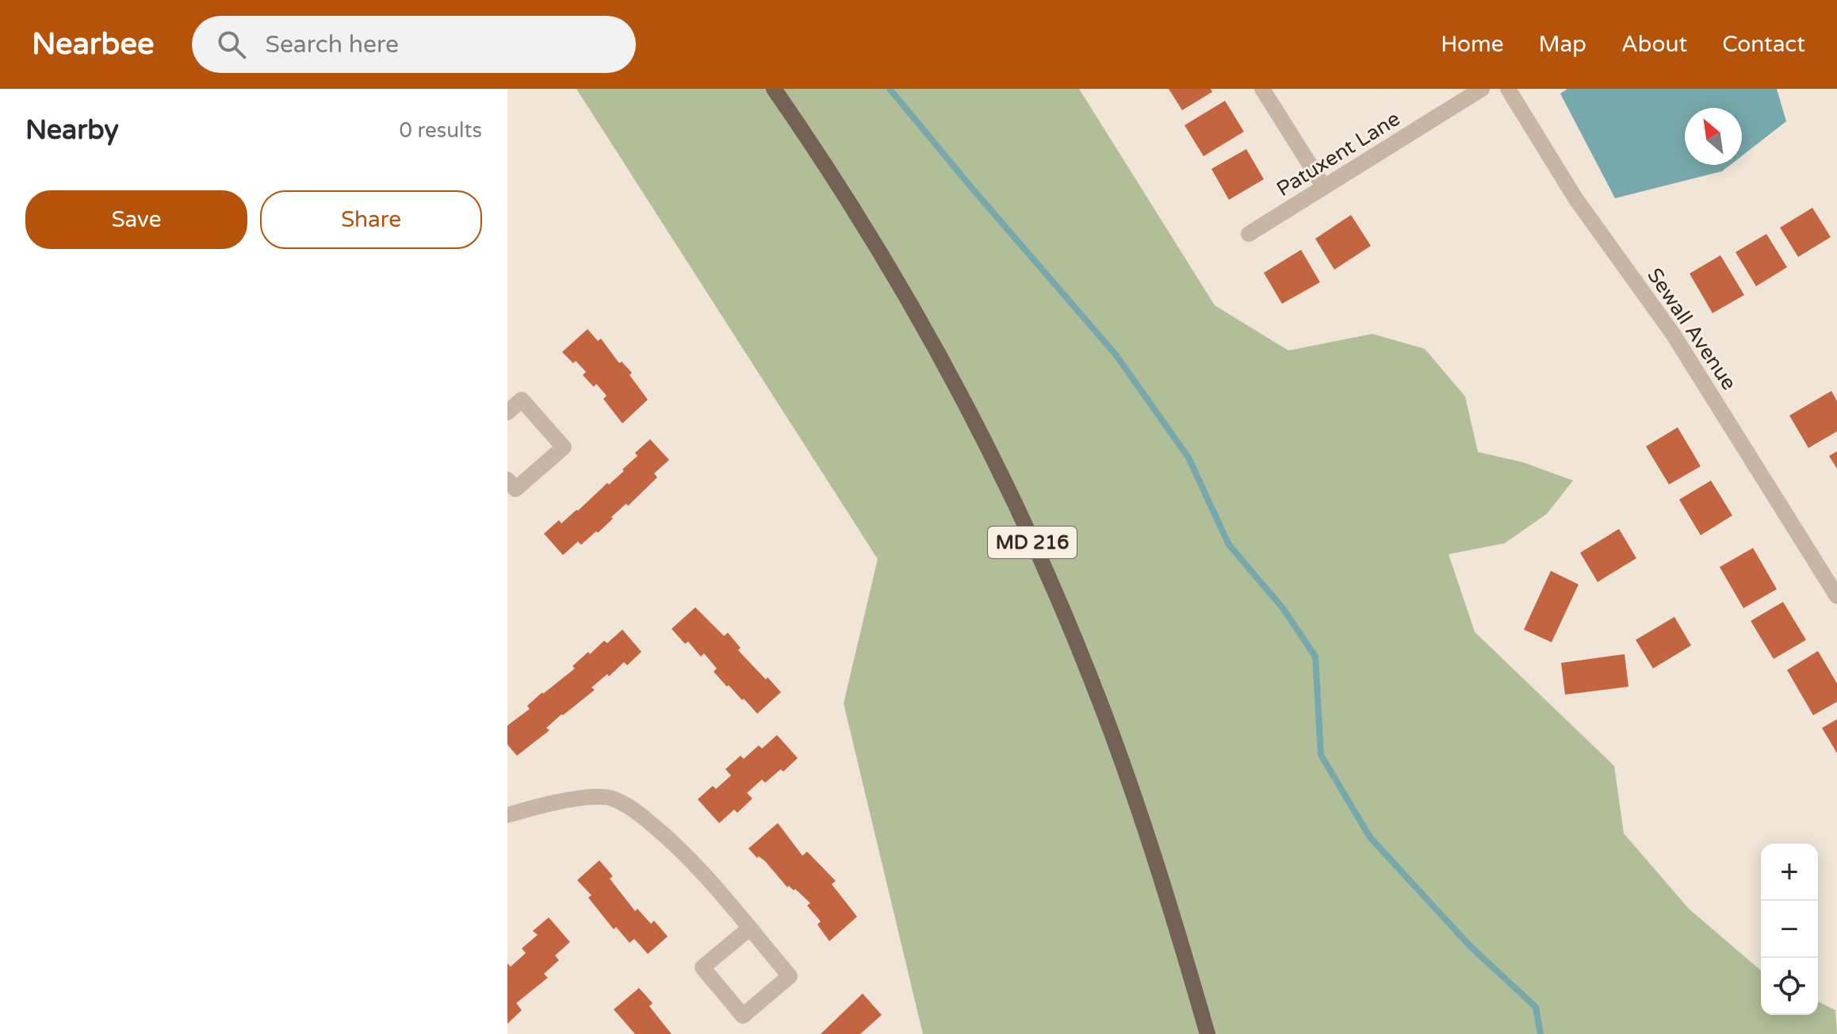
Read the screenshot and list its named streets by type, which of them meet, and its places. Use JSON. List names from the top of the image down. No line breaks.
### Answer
{"streets":{"main road":["MD 216"],"street":["Patuxent Lane","Sewall Avenue"]},"north":"top left","page":{"header":"Nearbee","search":"Search here","nav":["Home","Map","About","Contact"],"heading":["Nearby","0 results"],"buttons":["Save","Share"],"map_buttons":["+","−"]}}
